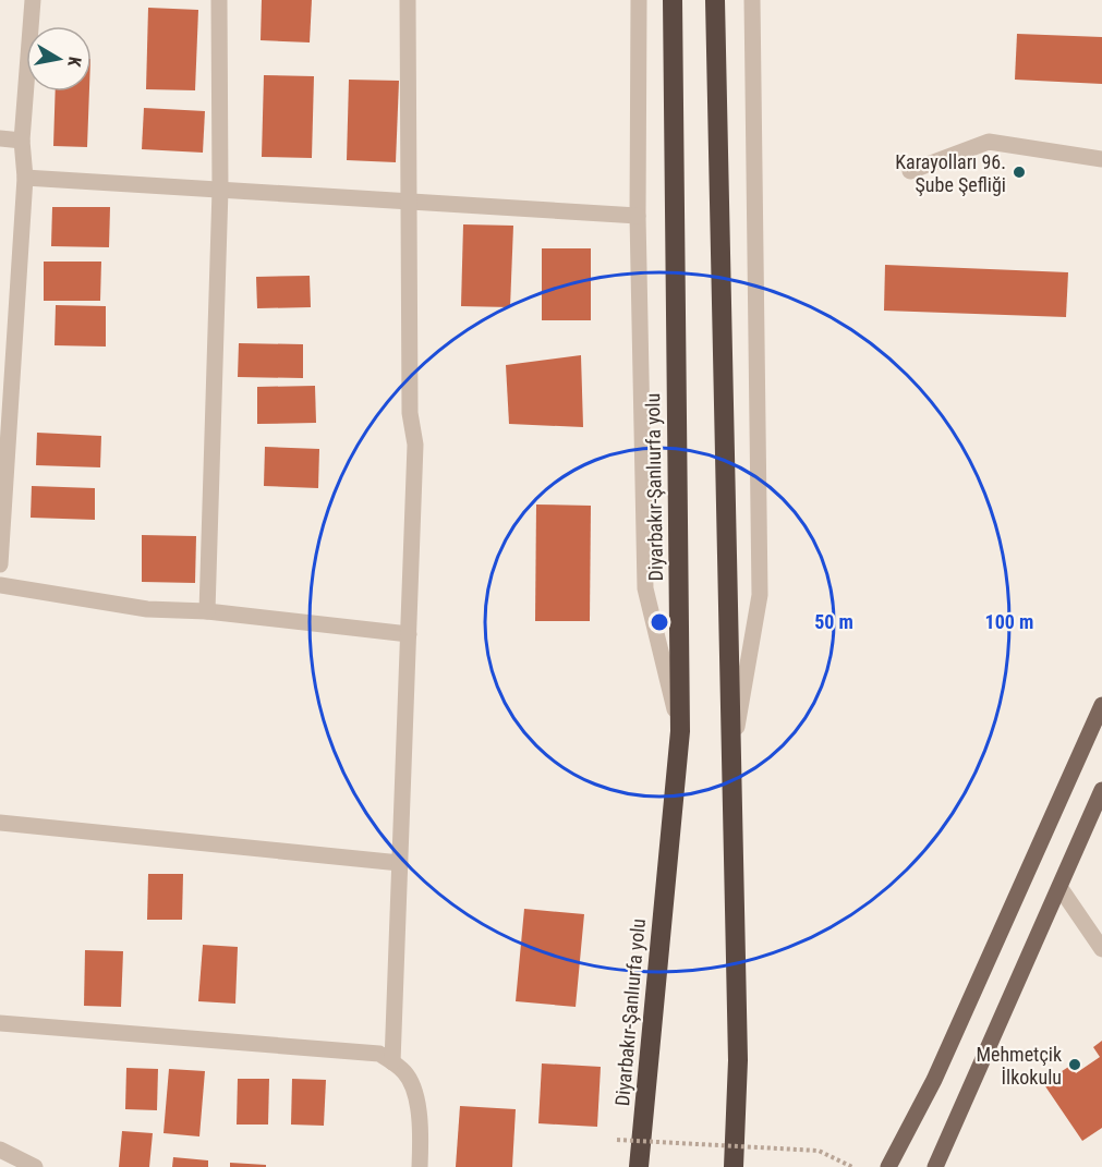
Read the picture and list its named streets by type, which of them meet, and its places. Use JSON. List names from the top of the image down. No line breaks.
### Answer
{"streets":{"highway":["Diyarbakır-Şanlıurfa yolu"]},"places":["Karayolları 96. Şube Şefliği","Mehmetçik İlkokulu"],"north":"right","rings":["50 m","100 m"]}
